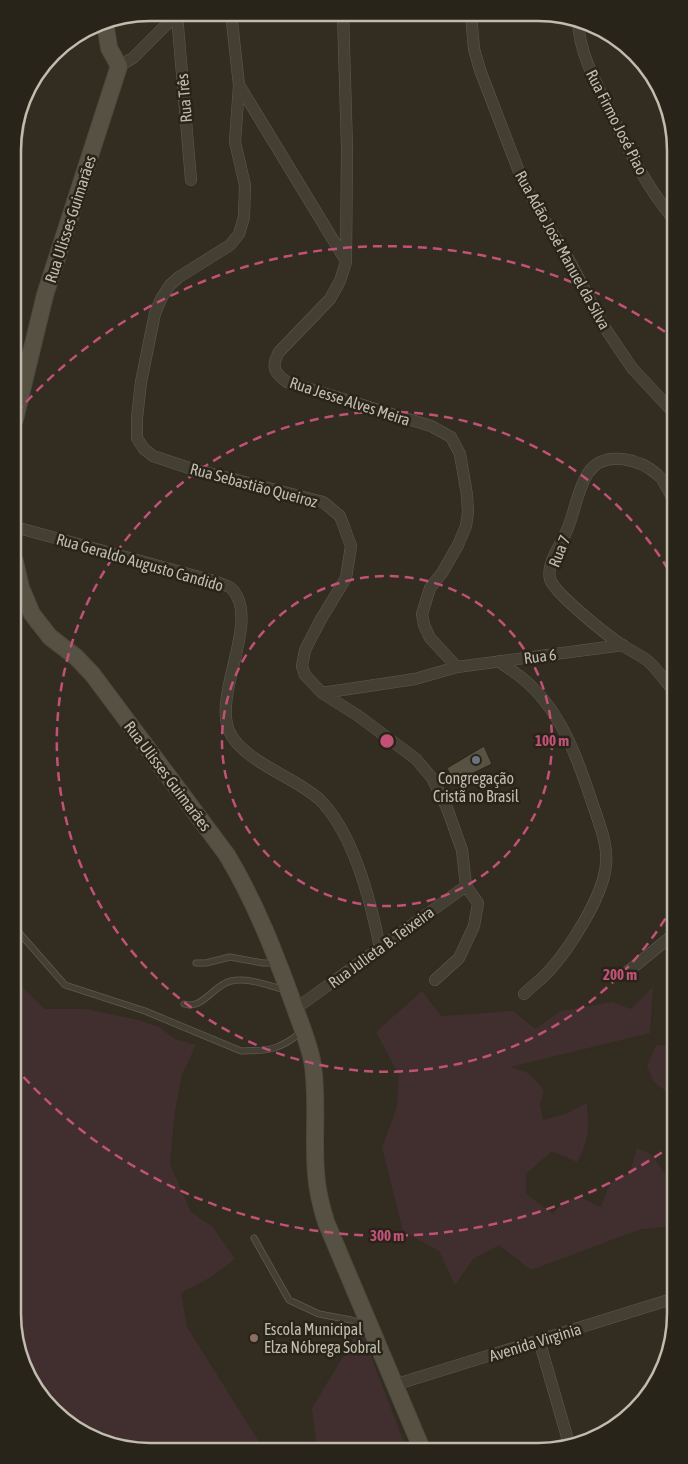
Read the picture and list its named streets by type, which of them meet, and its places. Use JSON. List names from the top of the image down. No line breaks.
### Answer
{"streets":{"main road":["Rua Ulisses Guimarães"],"street":["Rua Três","Rua Firmo José Piao","Rua Adão José Manuel da Silva","Rua Jesse Alves Meira","Rua Sebastião Queiroz","Rua 7","Rua Geraldo Augusto Candido","Rua 6","Rua Julieta B. Teixeira","Avenida Virginia"]},"crossings":[["Rua Ulisses Guimarães","Rua Julieta B. Teixeira"],["Rua Ulisses Guimarães","Avenida Virginia"],["Rua Jesse Alves Meira","Rua 6"],["Rua Sebastião Queiroz","Rua 6"],["Rua Sebastião Queiroz","Rua Julieta B. Teixeira"],["Rua 7","Rua 6"],["Rua Geraldo Augusto Candido","Rua Julieta B. Teixeira"]],"places":["Congregação Cristã no Brasil","Escola Municipal Elza Nóbrega Sobral"],"rings":["100 m","200 m","300 m"]}
